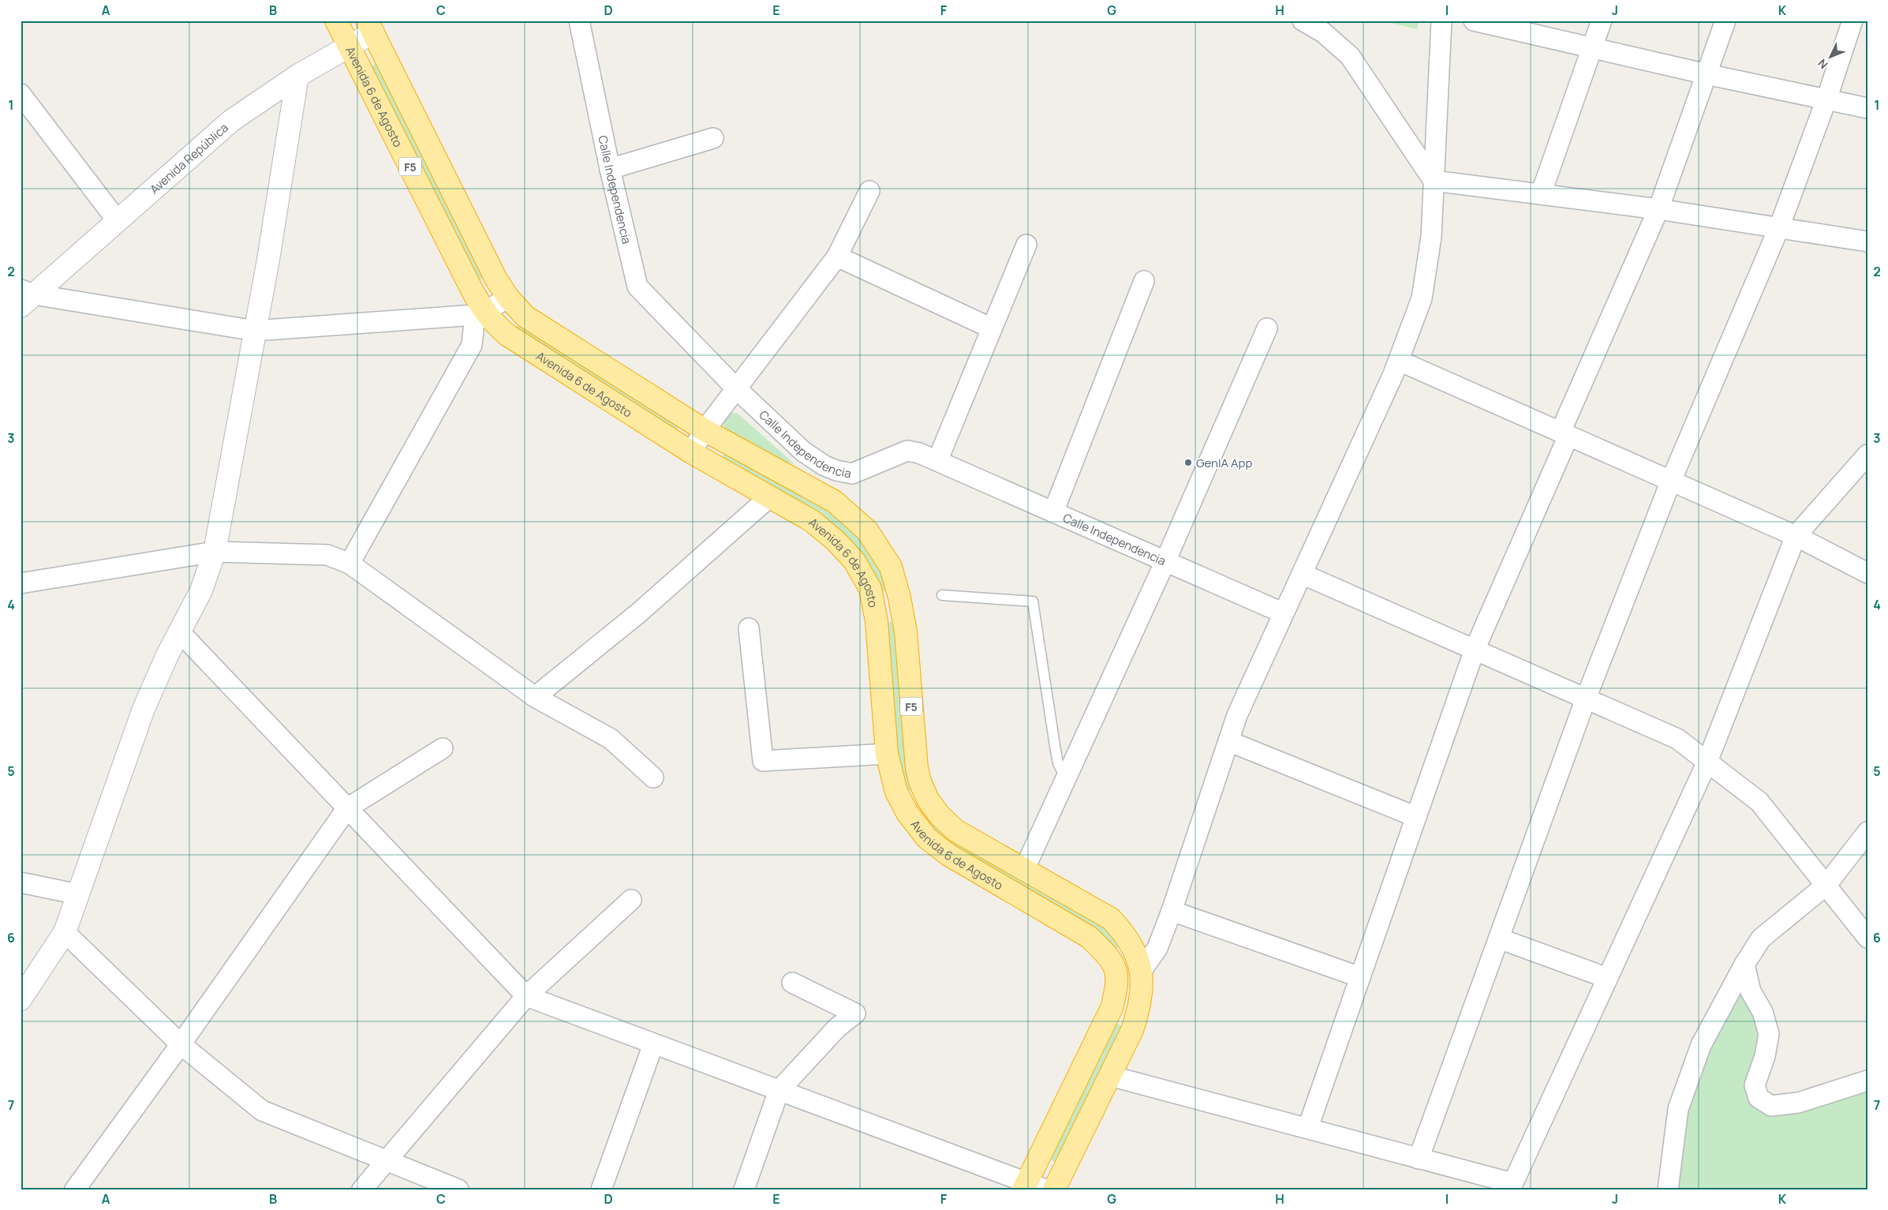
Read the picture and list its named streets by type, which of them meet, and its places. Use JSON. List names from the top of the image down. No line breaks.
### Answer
{"streets":{"highway":["Avenida 6 de Agosto","F5"],"street":["Avenida República","Calle Independencia"]},"crossings":[["Avenida 6 de Agosto","Avenida República"]],"places":["GenIA App"],"north":"bottom left","grid":{"columns":["A","B","C","D","E","F","G","H","I","J","K"],"rows":["1","2","3","4","5","6","7"]}}
